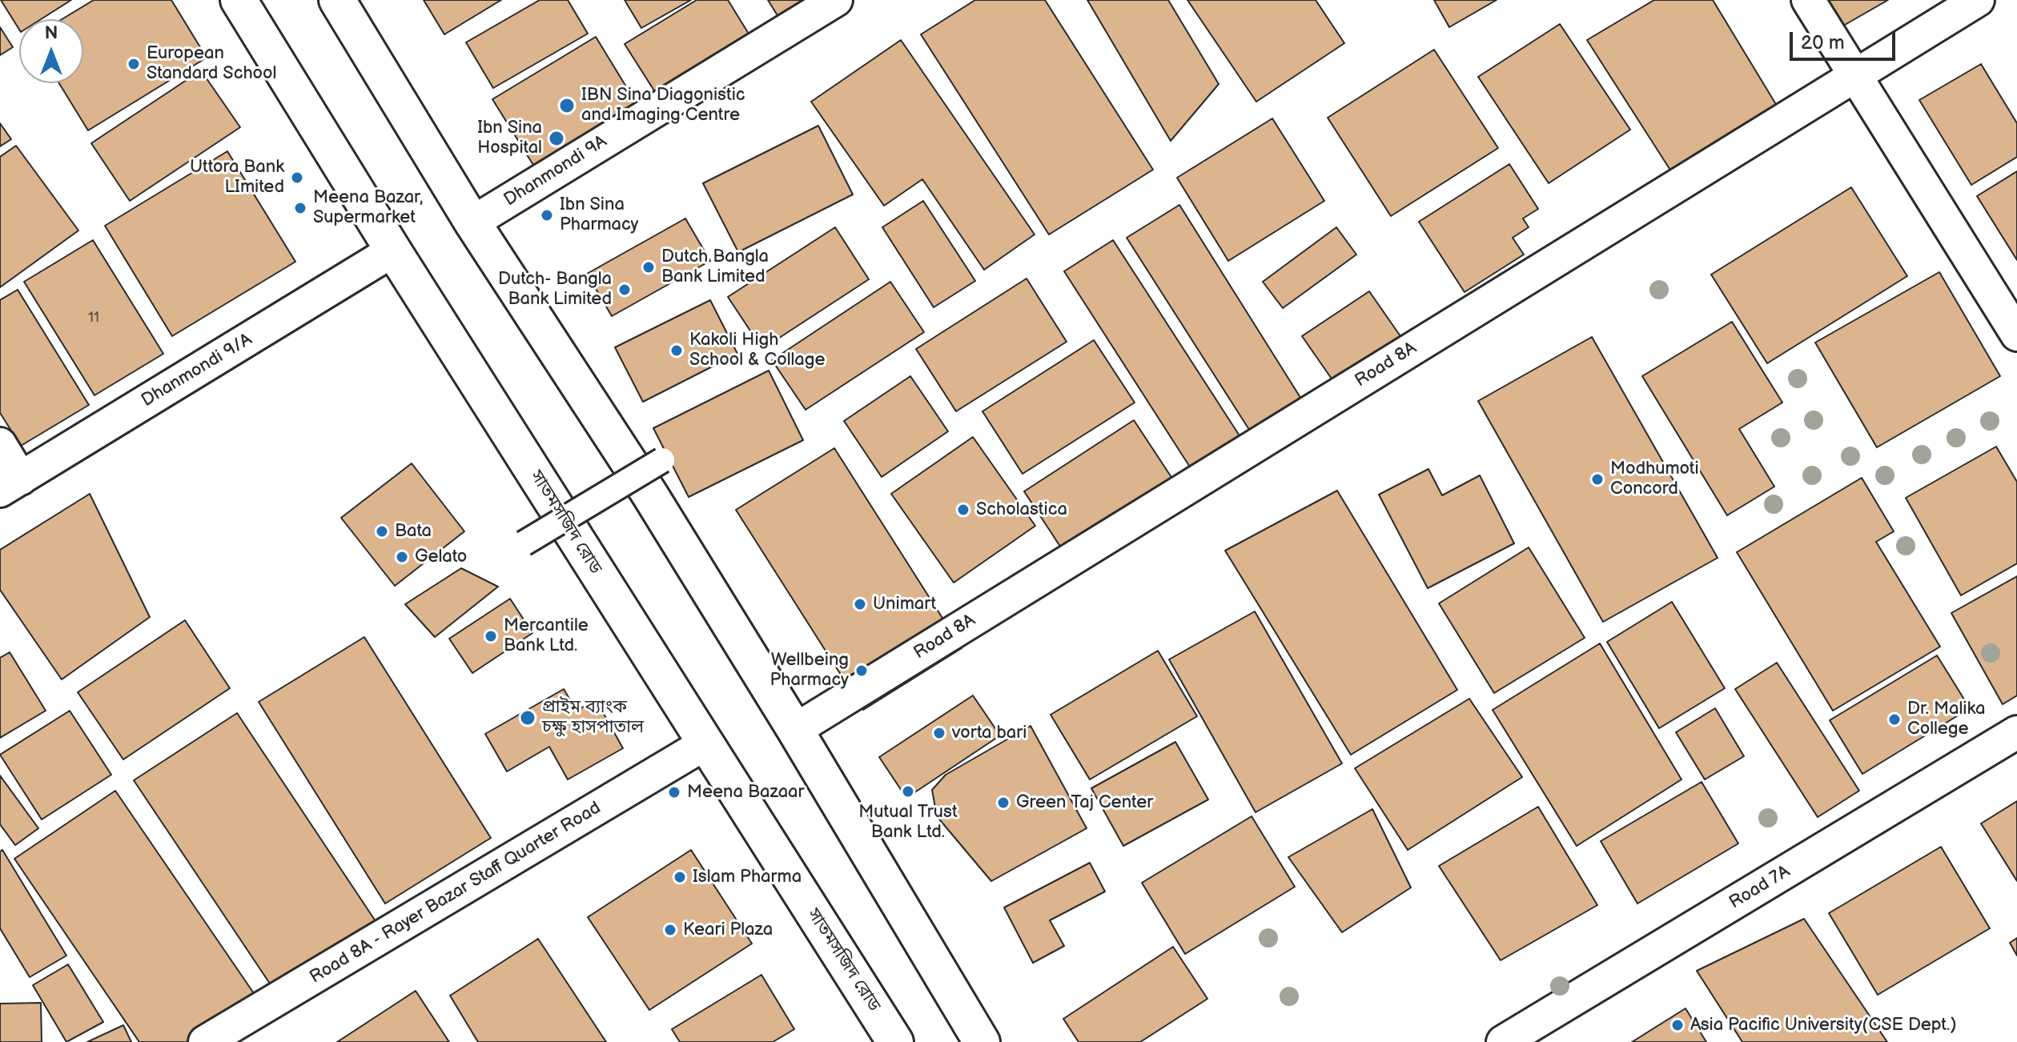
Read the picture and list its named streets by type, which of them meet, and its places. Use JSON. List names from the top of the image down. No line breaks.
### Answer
{"streets":{"main road":["সাতমসজিদ রোড"],"street":["Dhanmondi 9A","Road 8A","Dhanmondi 9/A","Road 7A","Road 8A - Rayer Bazar Staff Quarter Road"]},"crossings":[["Dhanmondi 9/A","সাতমসজিদ রোড"],["সাতমসজিদ রোড","Road 8A - Rayer Bazar Staff Quarter Road"]],"places":["European Standard School","IBN Sina Diagonistic and Imaging Centre","Ibn Sina Hospital","Uttora Bank LImited","Meena Bazar, Supermarket","Ibn Sina Pharmacy","Dutch Bangla Bank Limited","Dutch- Bangla Bank Limited","Kakoli High School & Collage","Modhumoti Concord","Scholastica","Bata","Gelato","Unimart","Mercantile Bank Ltd.","Wellbeing Pharmacy","প্রাইম ব্যাংক চক্ষু হাসপাতাল","Dr. Malika College","vorta bari","Mutual Trust Bank Ltd.","Meena Bazaar","Green Taj Center","Islam Pharma","Keari Plaza","Asia Pacific University(CSE Dept.)"],"house_numbers":["11"],"scale_bar":"20 m","north":"top"}
